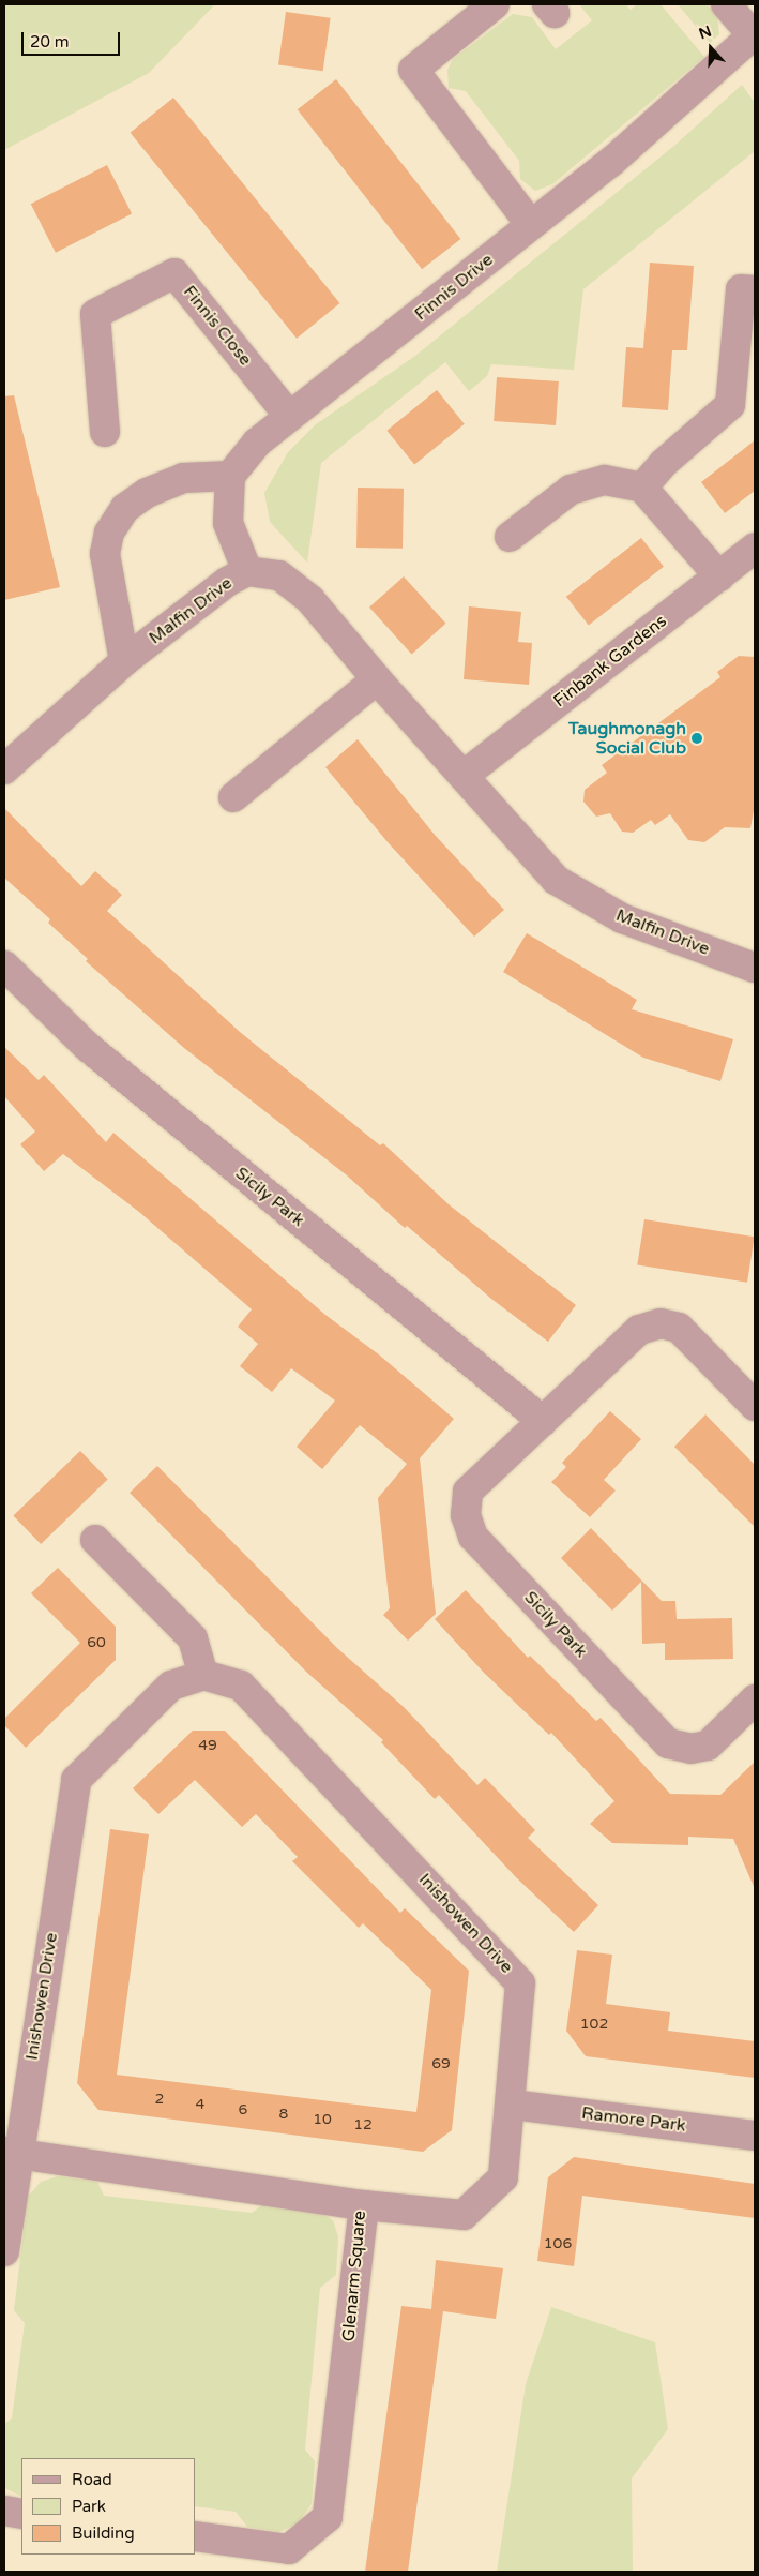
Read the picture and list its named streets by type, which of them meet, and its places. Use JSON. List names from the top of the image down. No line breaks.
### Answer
{"streets":{"street":["Finnis Drive","Finnis Close","Malfin Drive","Finbank Gardens","Sicily Park","Inishowen Drive","Ramore Park","Glenarm Square"]},"crossings":[["Finnis Drive","Finnis Close"],["Malfin Drive","Finbank Gardens"],["Inishowen Drive","Ramore Park"],["Inishowen Drive","Glenarm Square"]],"places":["Taughmonagh Social Club"],"house_numbers":["60","49","102","69","2","4","6","8","10","12","106"],"legend":["Road","Park","Building"],"scale_bar":"20 m","north":"top"}
